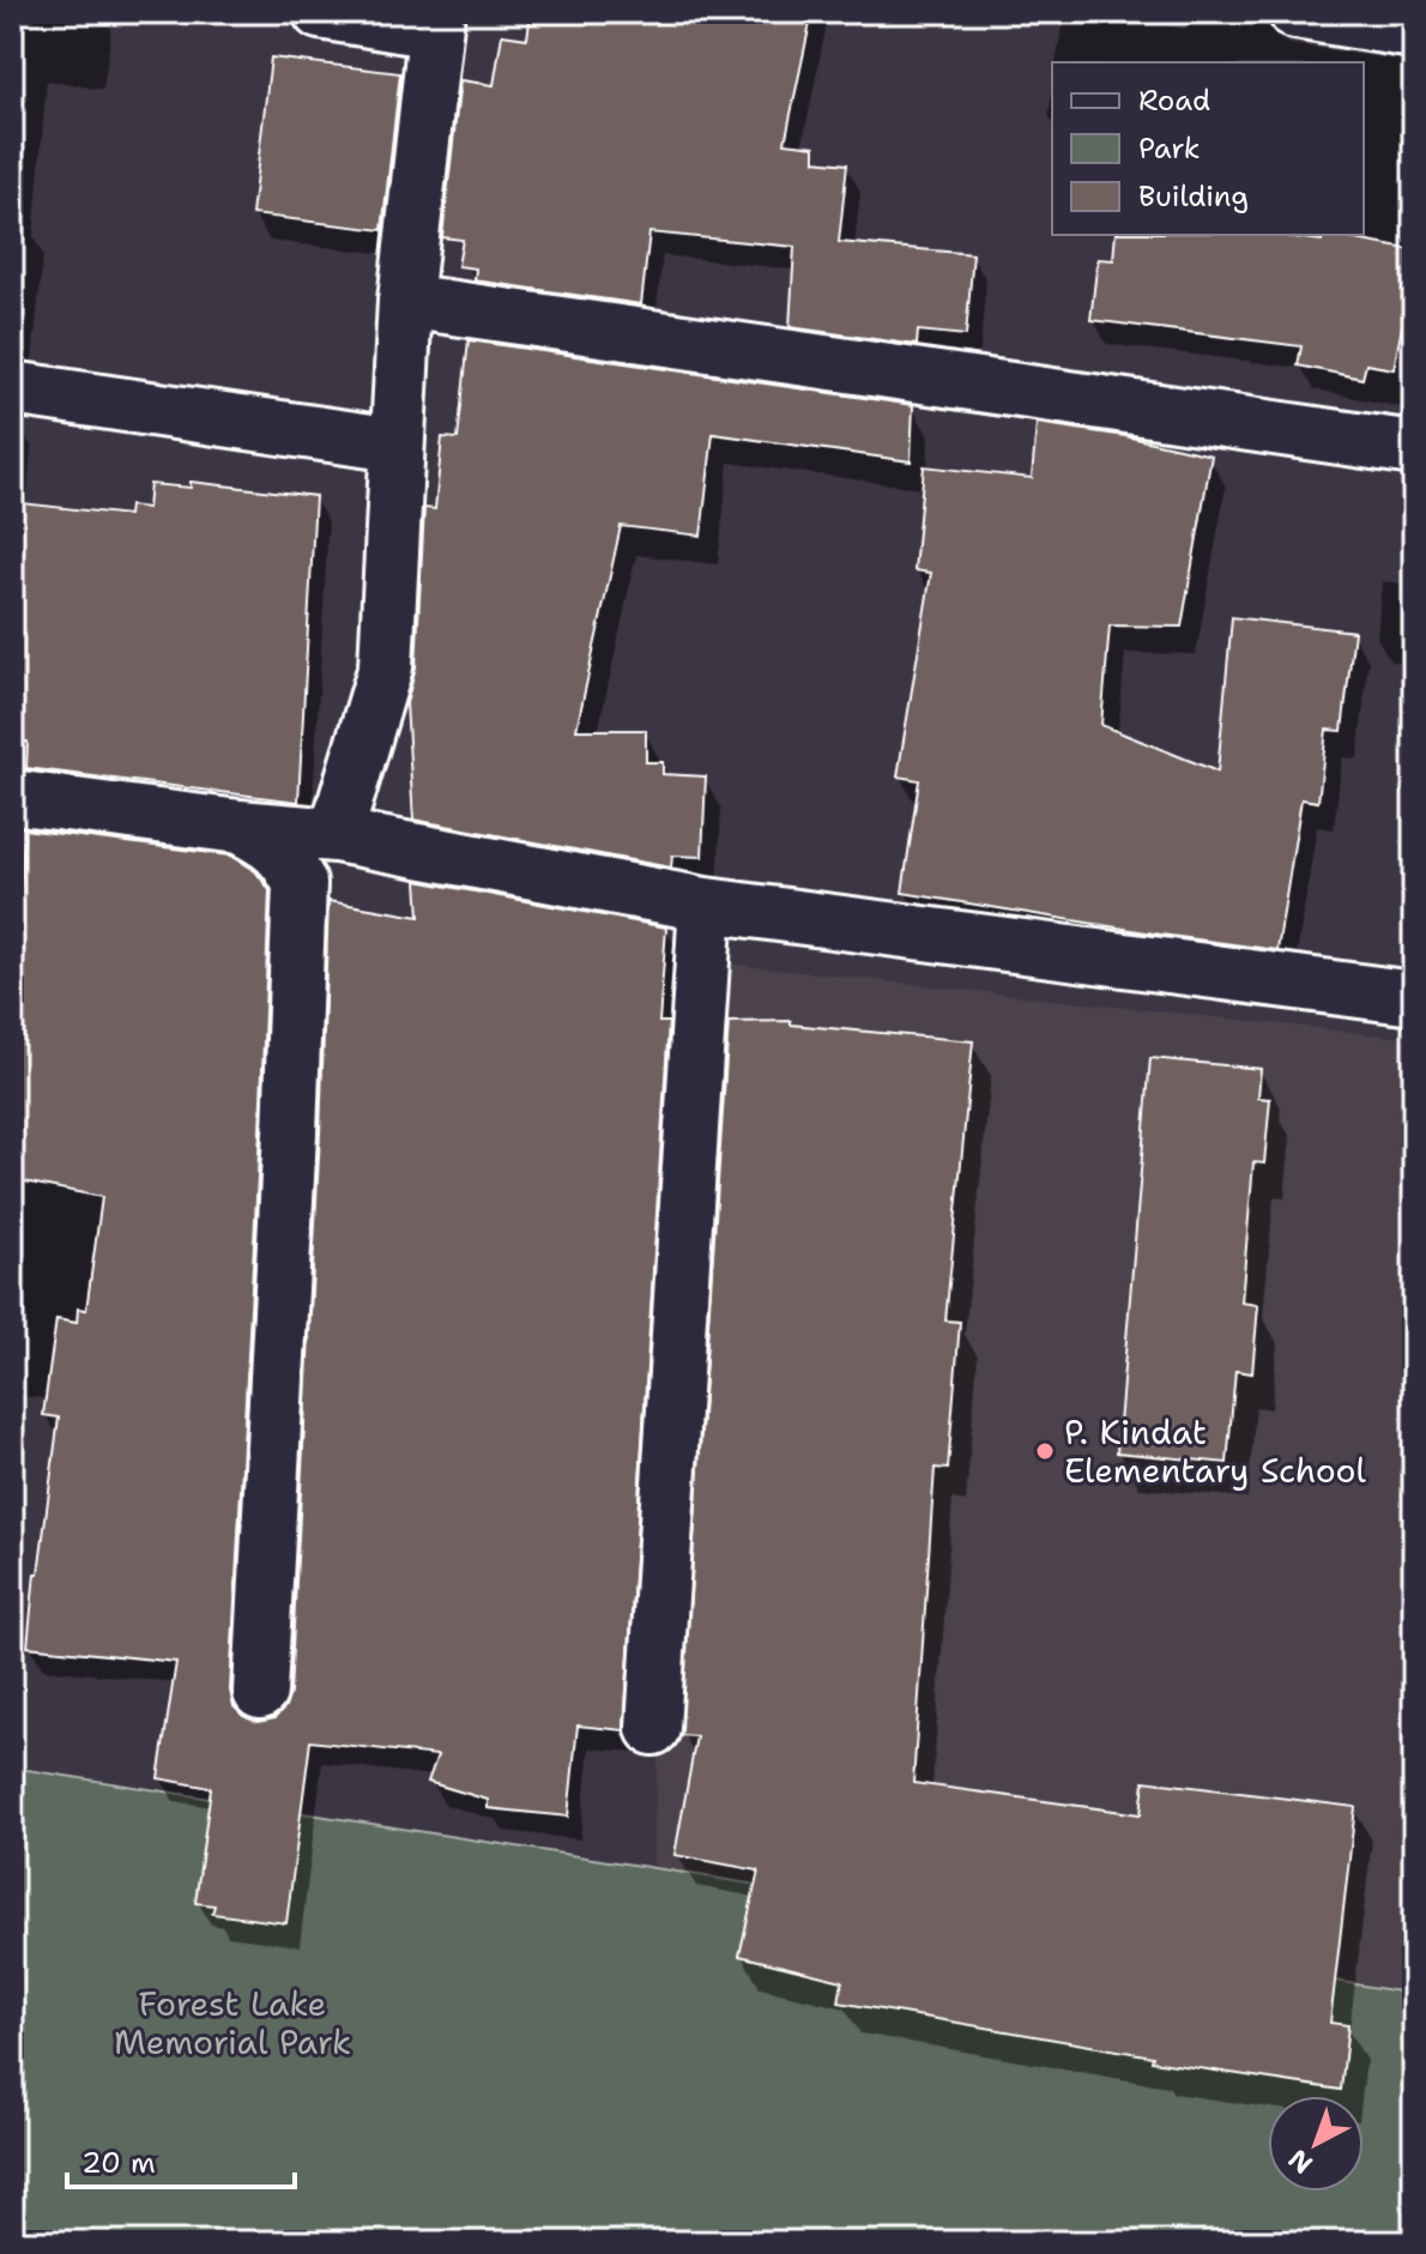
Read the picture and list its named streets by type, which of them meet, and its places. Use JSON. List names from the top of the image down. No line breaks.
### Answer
{"parks":["Forest Lake Memorial Park"],"places":["P. Kindat Elementary School"],"legend":["Road","Park","Building"],"scale_bar":"20 m","north":"bottom left"}
